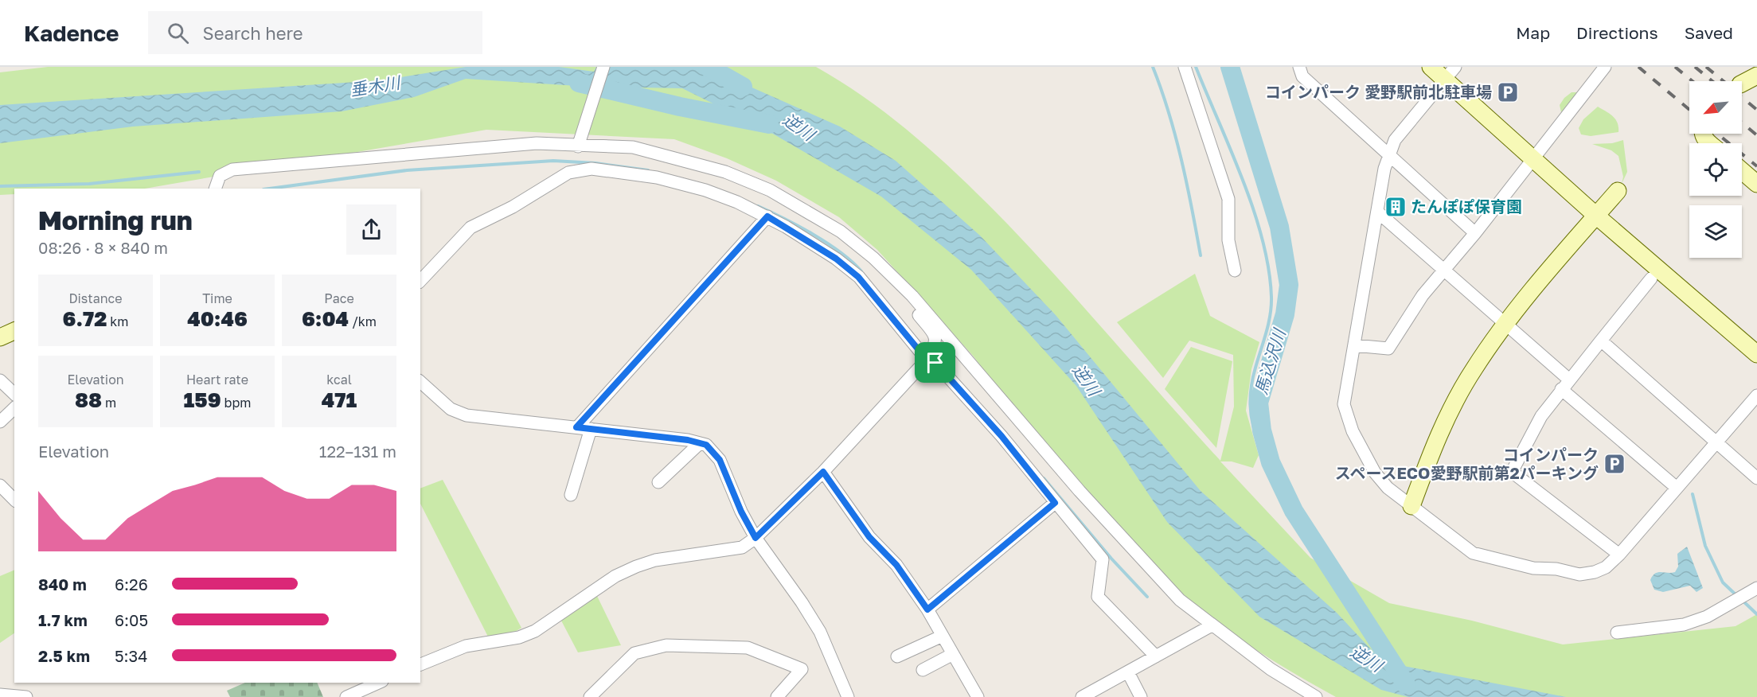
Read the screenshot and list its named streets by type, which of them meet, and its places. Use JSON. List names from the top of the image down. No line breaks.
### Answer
{"water":["垂木川","逆川","馬込沢川"],"places":{"parking":["コインパーク 愛野駅前北駐車場","コインパーク スペースECO愛野駅前第2パーキング"],"building":["たんぽぽ保育園"]},"north":"bottom left","page":{"header":"Kadence","search":"Search here","nav":["Map","Directions","Saved"],"heading":["Morning run","08:26 · 8 × 840 m"],"stats":[["Distance","6.72 km"],["Time","40:46"],["Pace","6:04 /km"],["Elevation","88 m"],["Heart rate","159 bpm"],["kcal","471"]],"chart":["Elevation","122–131 m"],"list":[{"name":"840 m","note":"6:26"},{"name":"1.7 km","note":"6:05"},{"name":"2.5 km","note":"5:34"}]}}
